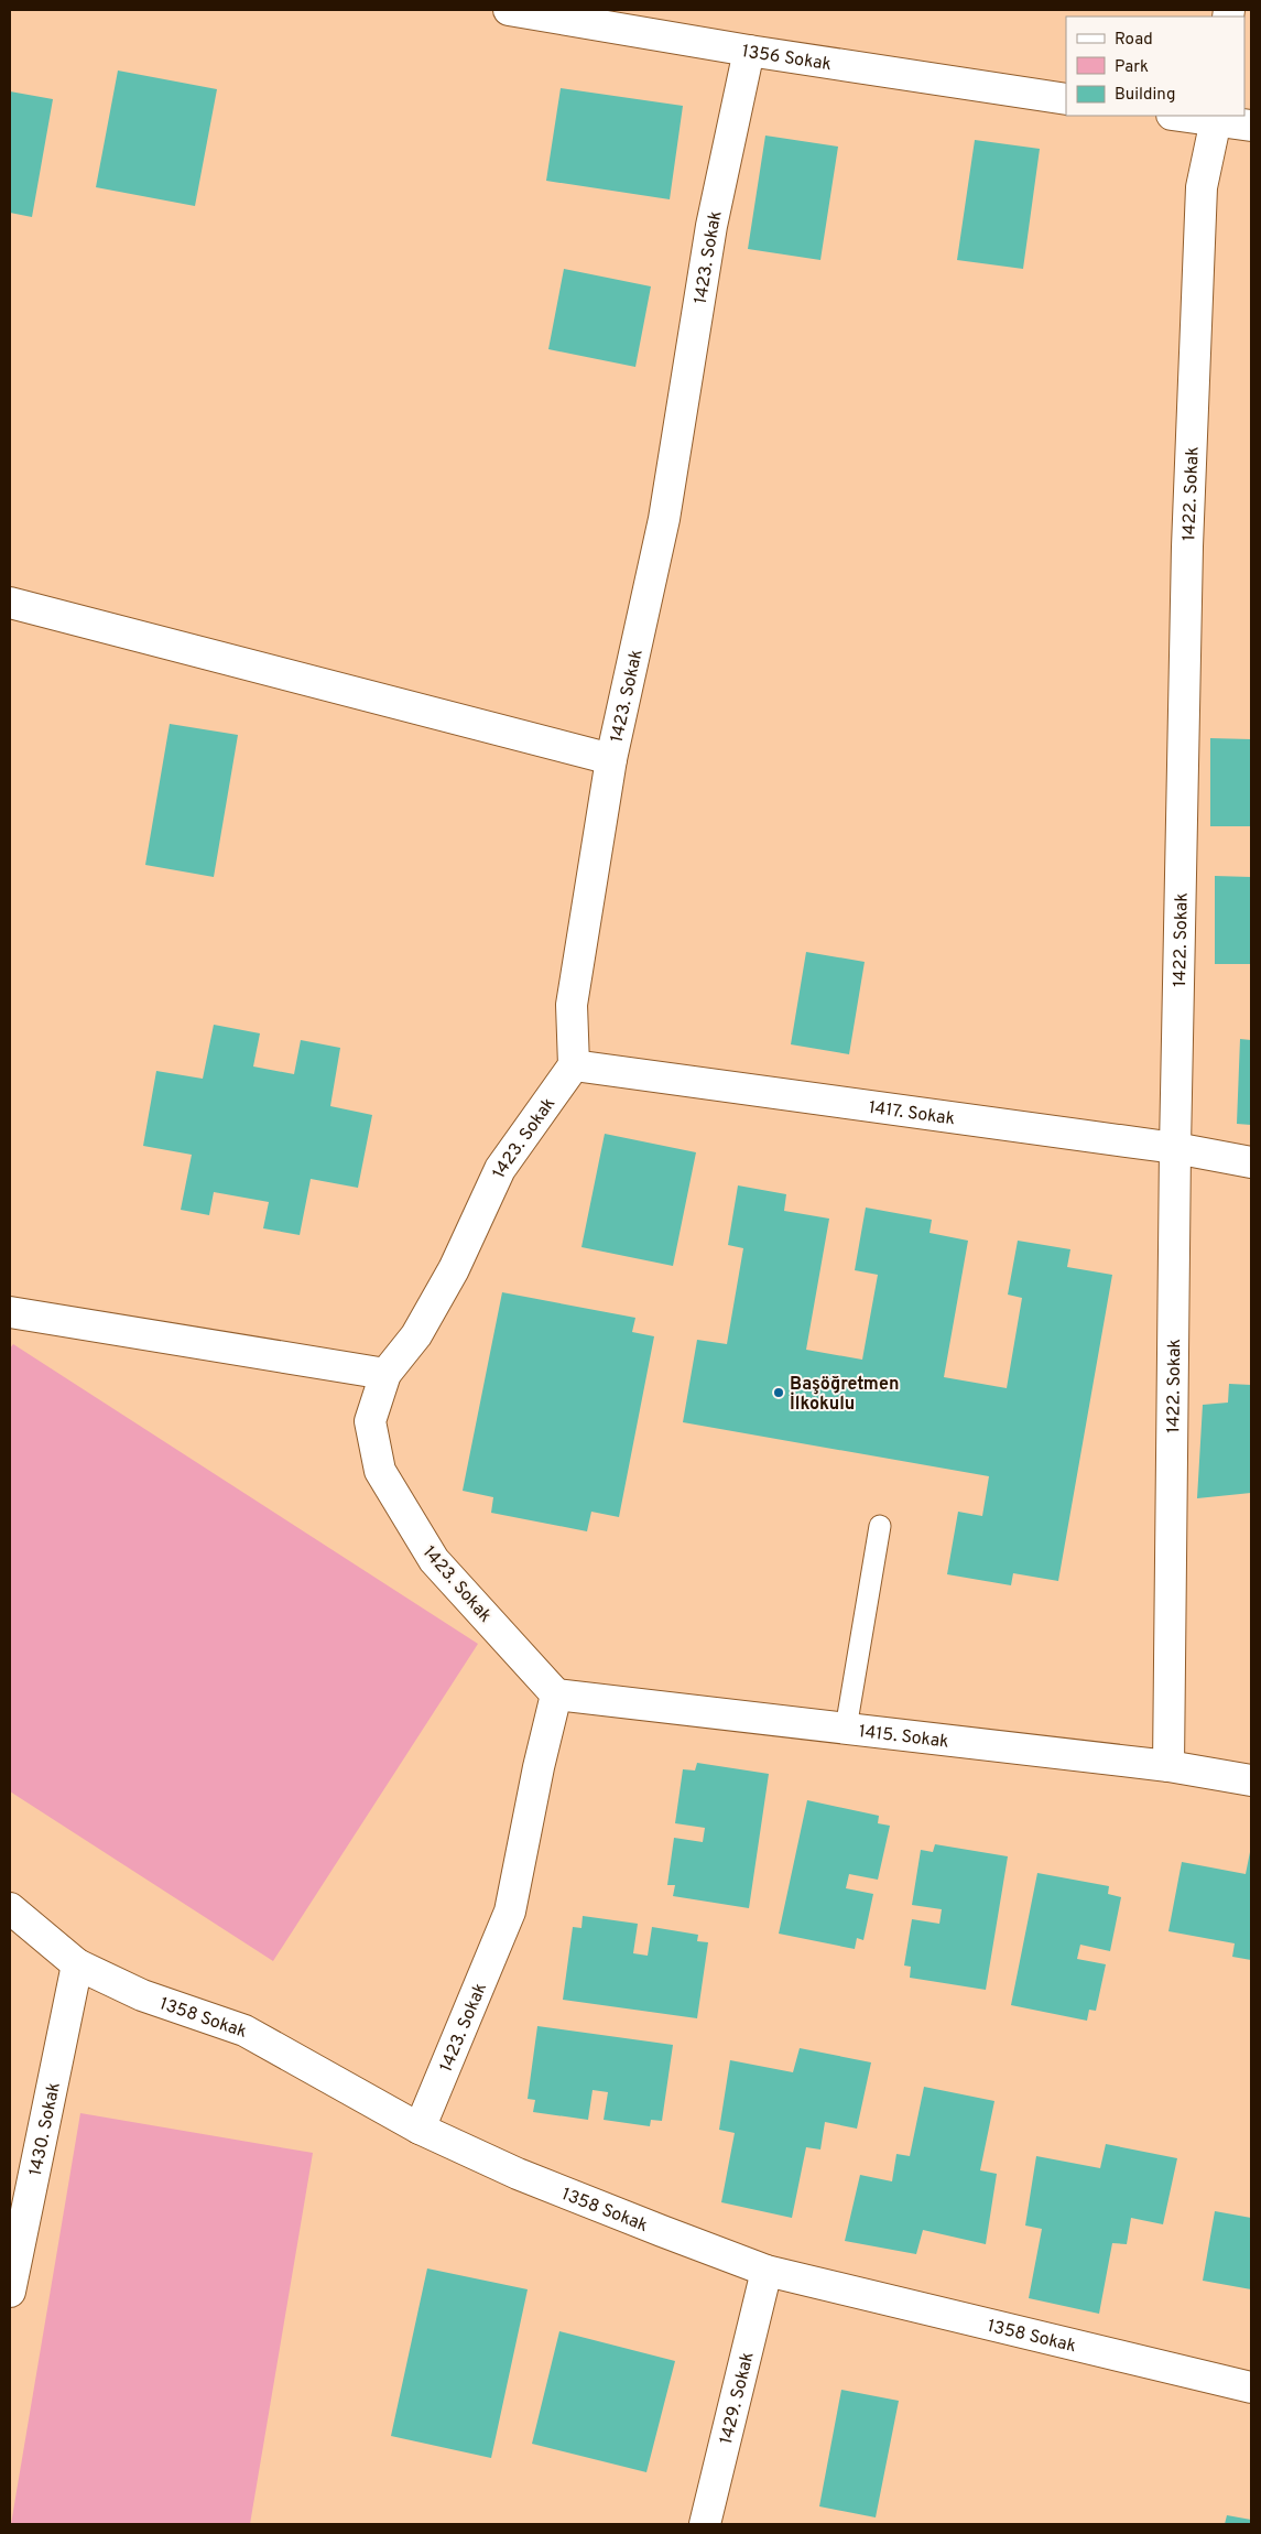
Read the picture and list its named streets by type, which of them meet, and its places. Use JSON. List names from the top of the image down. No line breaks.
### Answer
{"streets":{"street":["1356 Sokak","1423. Sokak","1422. Sokak","1417. Sokak","1415. Sokak","1358 Sokak","1430. Sokak","1429. Sokak"]},"crossings":[["1356 Sokak","1423. Sokak"],["1423. Sokak","1417. Sokak"],["1423. Sokak","1415. Sokak"],["1423. Sokak","1358 Sokak"],["1422. Sokak","1417. Sokak"],["1422. Sokak","1415. Sokak"],["1358 Sokak","1430. Sokak"],["1358 Sokak","1429. Sokak"]],"places":["Başöğretmen İlkokulu"],"legend":["Road","Park","Building"]}
